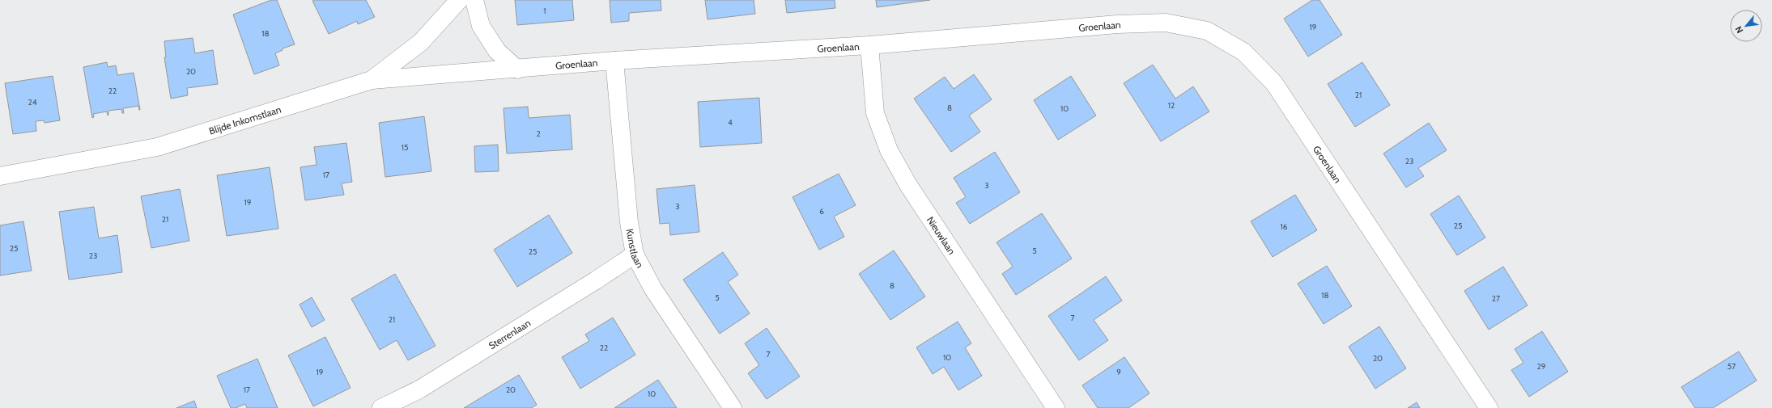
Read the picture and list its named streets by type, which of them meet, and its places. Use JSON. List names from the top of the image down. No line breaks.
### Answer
{"streets":{"street":["Groenlaan","Blijde Inkomstlaan","Nieuwlaan","Kunstlaan","Sterrenlaan"]},"crossings":[["Groenlaan","Blijde Inkomstlaan"],["Groenlaan","Nieuwlaan"],["Groenlaan","Kunstlaan"],["Kunstlaan","Sterrenlaan"]],"house_numbers":["1","19","18","20","22","21","24","12","8","10","4","2","15","23","17","3","19","3","6","21","25","16","25","5","25","23","8","18","5","27","7","21","22","7","10","20","29","57","19","9","17","20","10"],"north":"bottom left"}
